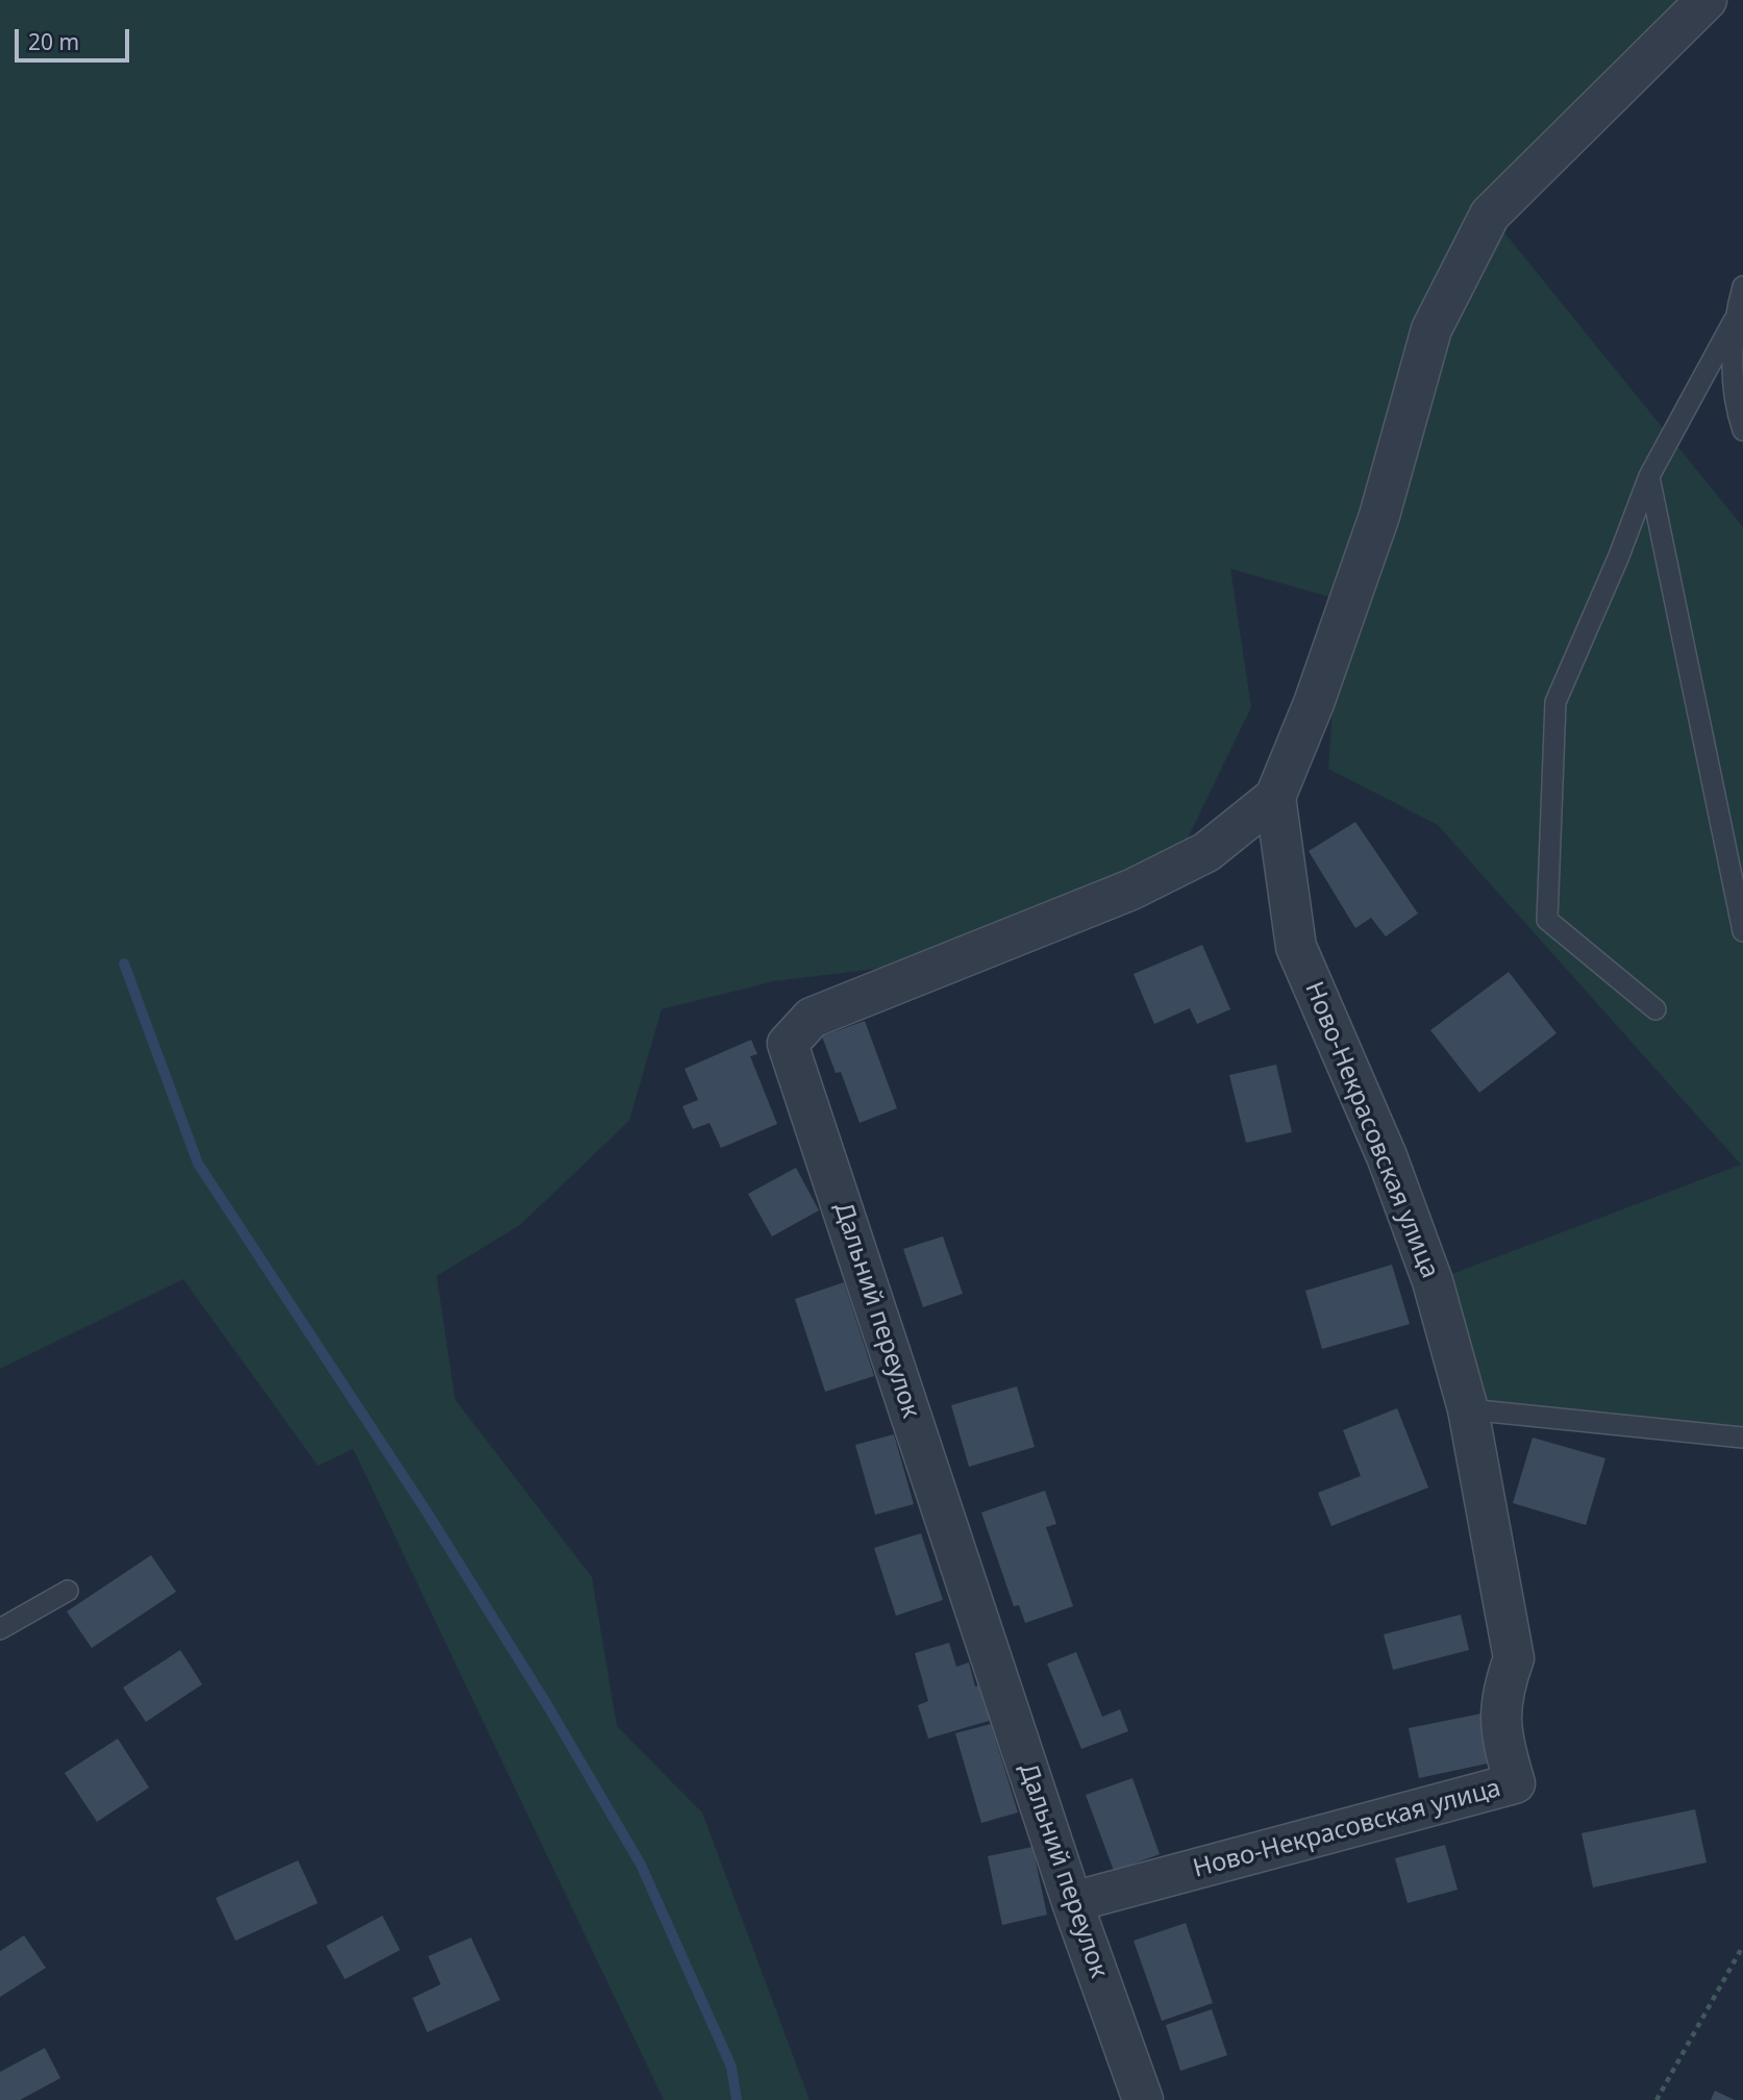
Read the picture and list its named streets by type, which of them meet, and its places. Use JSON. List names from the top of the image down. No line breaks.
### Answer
{"streets":{"street":["Ново-Некрасовская улица","Дальний переулок"]},"crossings":[["Ново-Некрасовская улица","Дальний переулок"]],"scale_bar":"20 m"}
